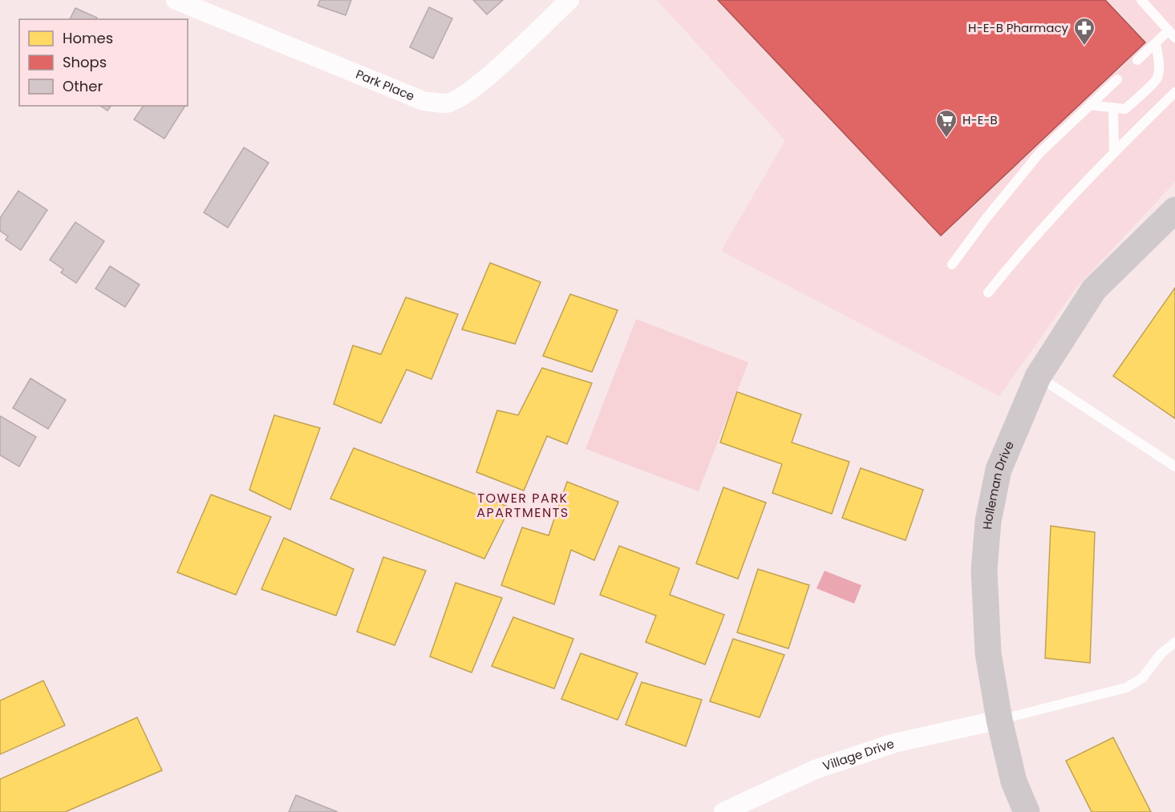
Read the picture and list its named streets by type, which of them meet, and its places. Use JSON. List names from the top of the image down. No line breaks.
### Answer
{"streets":{"street":["Park Place","Holleman Drive","Village Drive"]},"crossings":[["Holleman Drive","Village Drive"]],"districts":["TOWER PARK APARTMENTS"],"places":{"pharmacy":["H-E-B Pharmacy"],"supermarket":["H-E-B"]},"legend":["Homes","Shops","Other"]}
